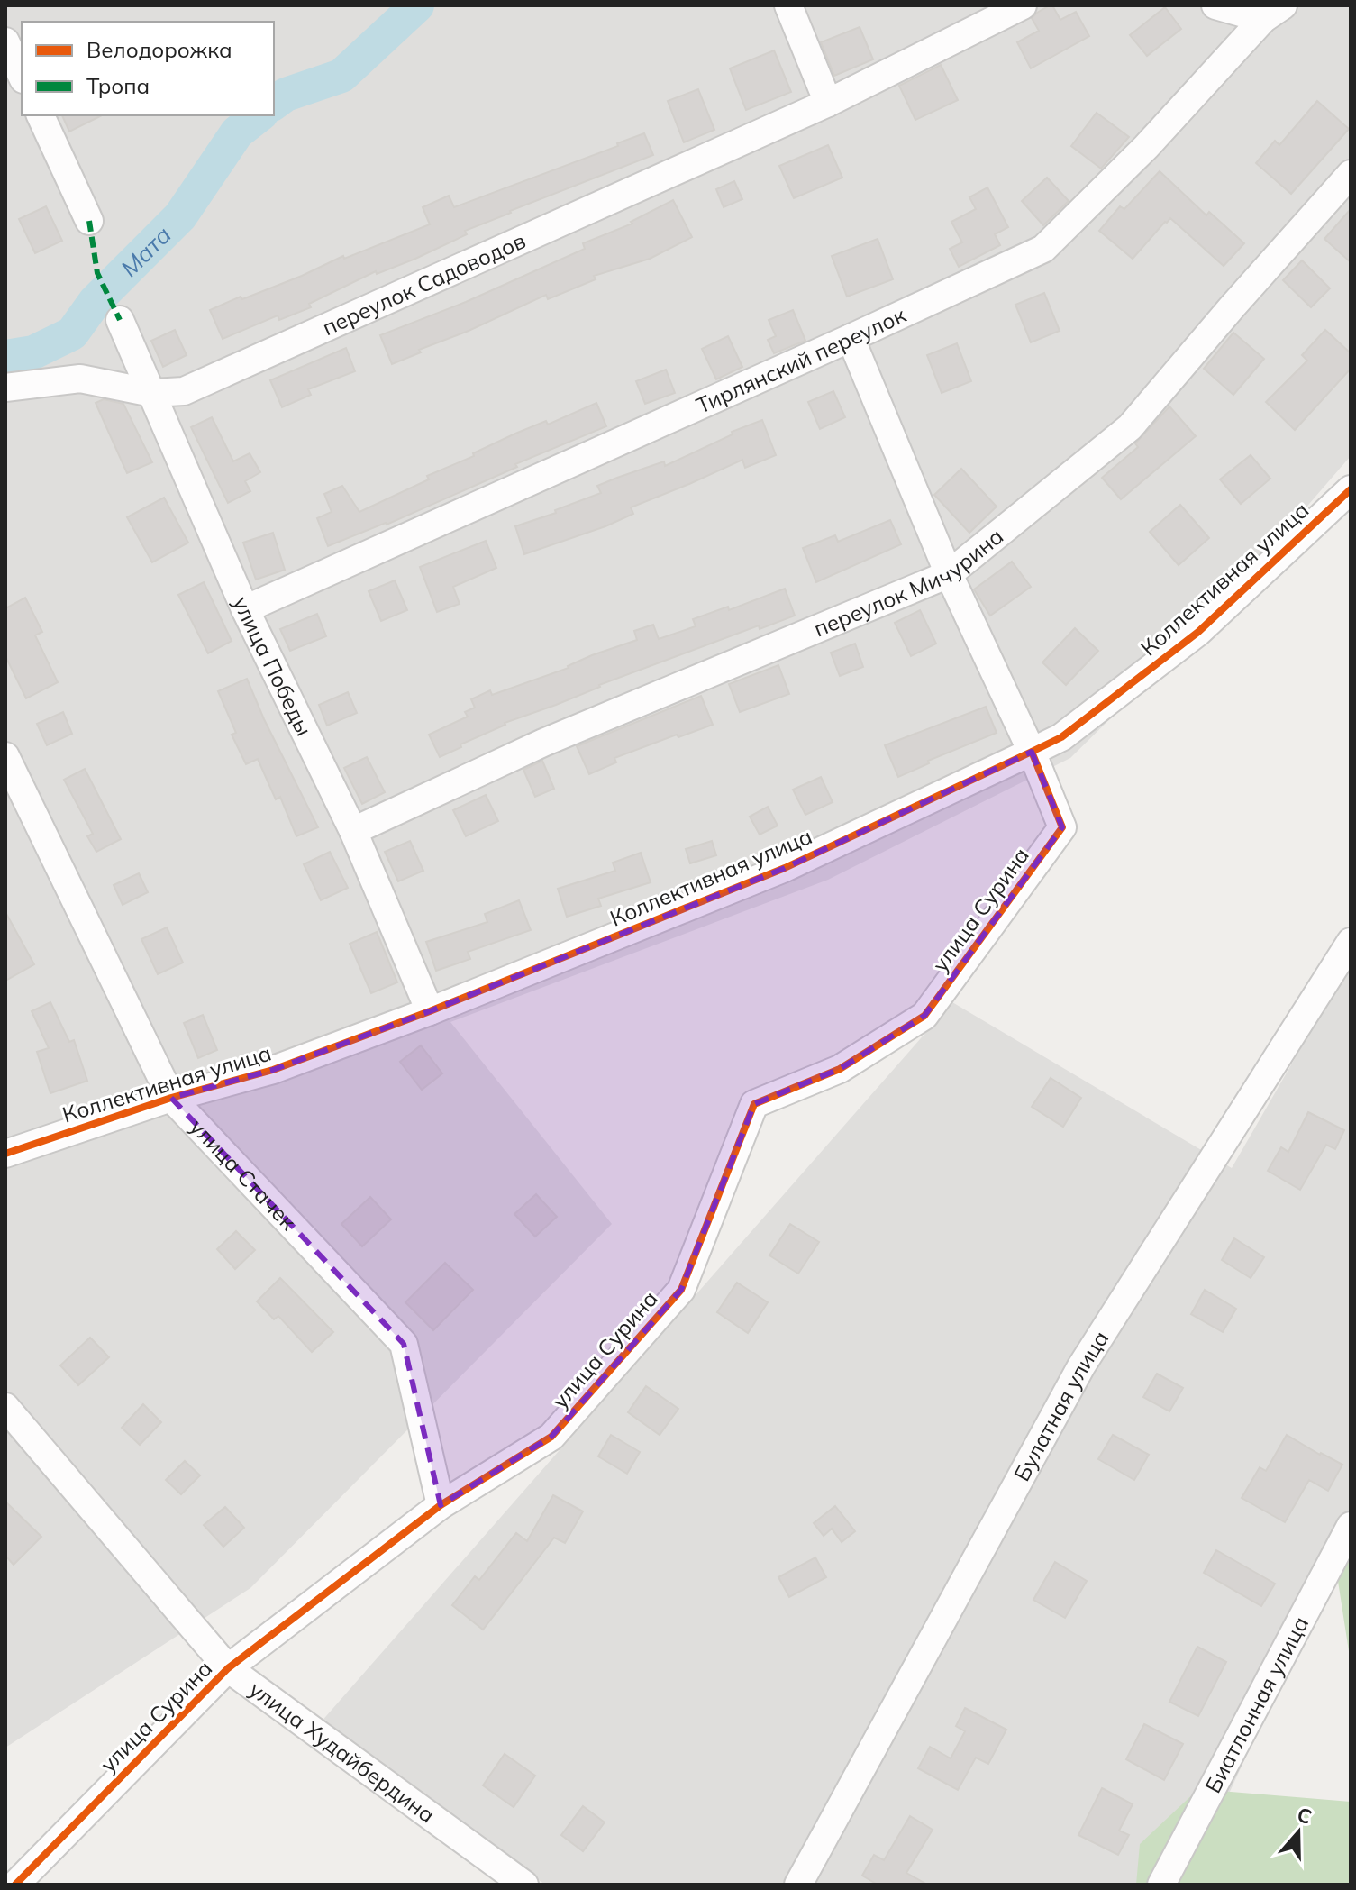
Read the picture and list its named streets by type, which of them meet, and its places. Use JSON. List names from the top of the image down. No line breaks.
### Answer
{"streets":{"street":["переулок Садоводов","Тирлянский переулок","Коллективная улица","переулок Мичурина","улица Победы","улица Сурина","улица Стачек","Булатная улица","Биатлонная улица","улица Худайбердина"]},"crossings":[["переулок Садоводов","улица Победы"],["Тирлянский переулок","улица Победы"],["Коллективная улица","улица Победы"],["Коллективная улица","улица Сурина"],["Коллективная улица","улица Стачек"],["переулок Мичурина","улица Победы"],["улица Сурина","улица Стачек"],["улица Сурина","улица Худайбердина"]],"water":["Мата"],"legend":["Велодорожка","Тропа"],"north":"top"}
